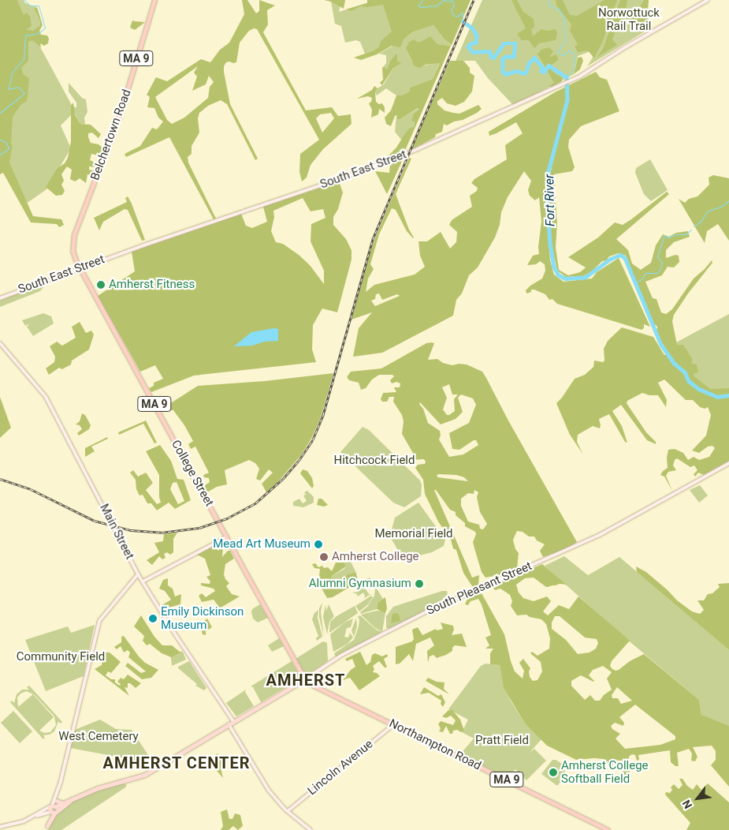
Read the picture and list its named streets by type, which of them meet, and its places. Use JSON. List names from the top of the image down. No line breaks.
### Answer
{"streets":{"highway":["MA 9","Belchertown Road","College Street","Northampton Road"],"main road":["South East Street","Main Street","South Pleasant Street","Lincoln Avenue"]},"crossings":[["Belchertown Road","South East Street"],["Belchertown Road","College Street"],["South East Street","College Street"],["College Street","South Pleasant Street"],["College Street","Northampton Road"],["Main Street","South Pleasant Street"],["South Pleasant Street","Northampton Road"],["Northampton Road","Lincoln Avenue"]],"districts":["AMHERST","AMHERST CENTER"],"water":["Fort River"],"parks":["Norwottuck Rail Trail","Hitchcock Field","Memorial Field","Community Field","West Cemetery","Pratt Field"],"places":["Amherst Fitness","Mead Art Museum","Amherst College","Alumni Gymnasium","Emily Dickinson Museum","Amherst College Softball Field"],"north":"bottom left"}
